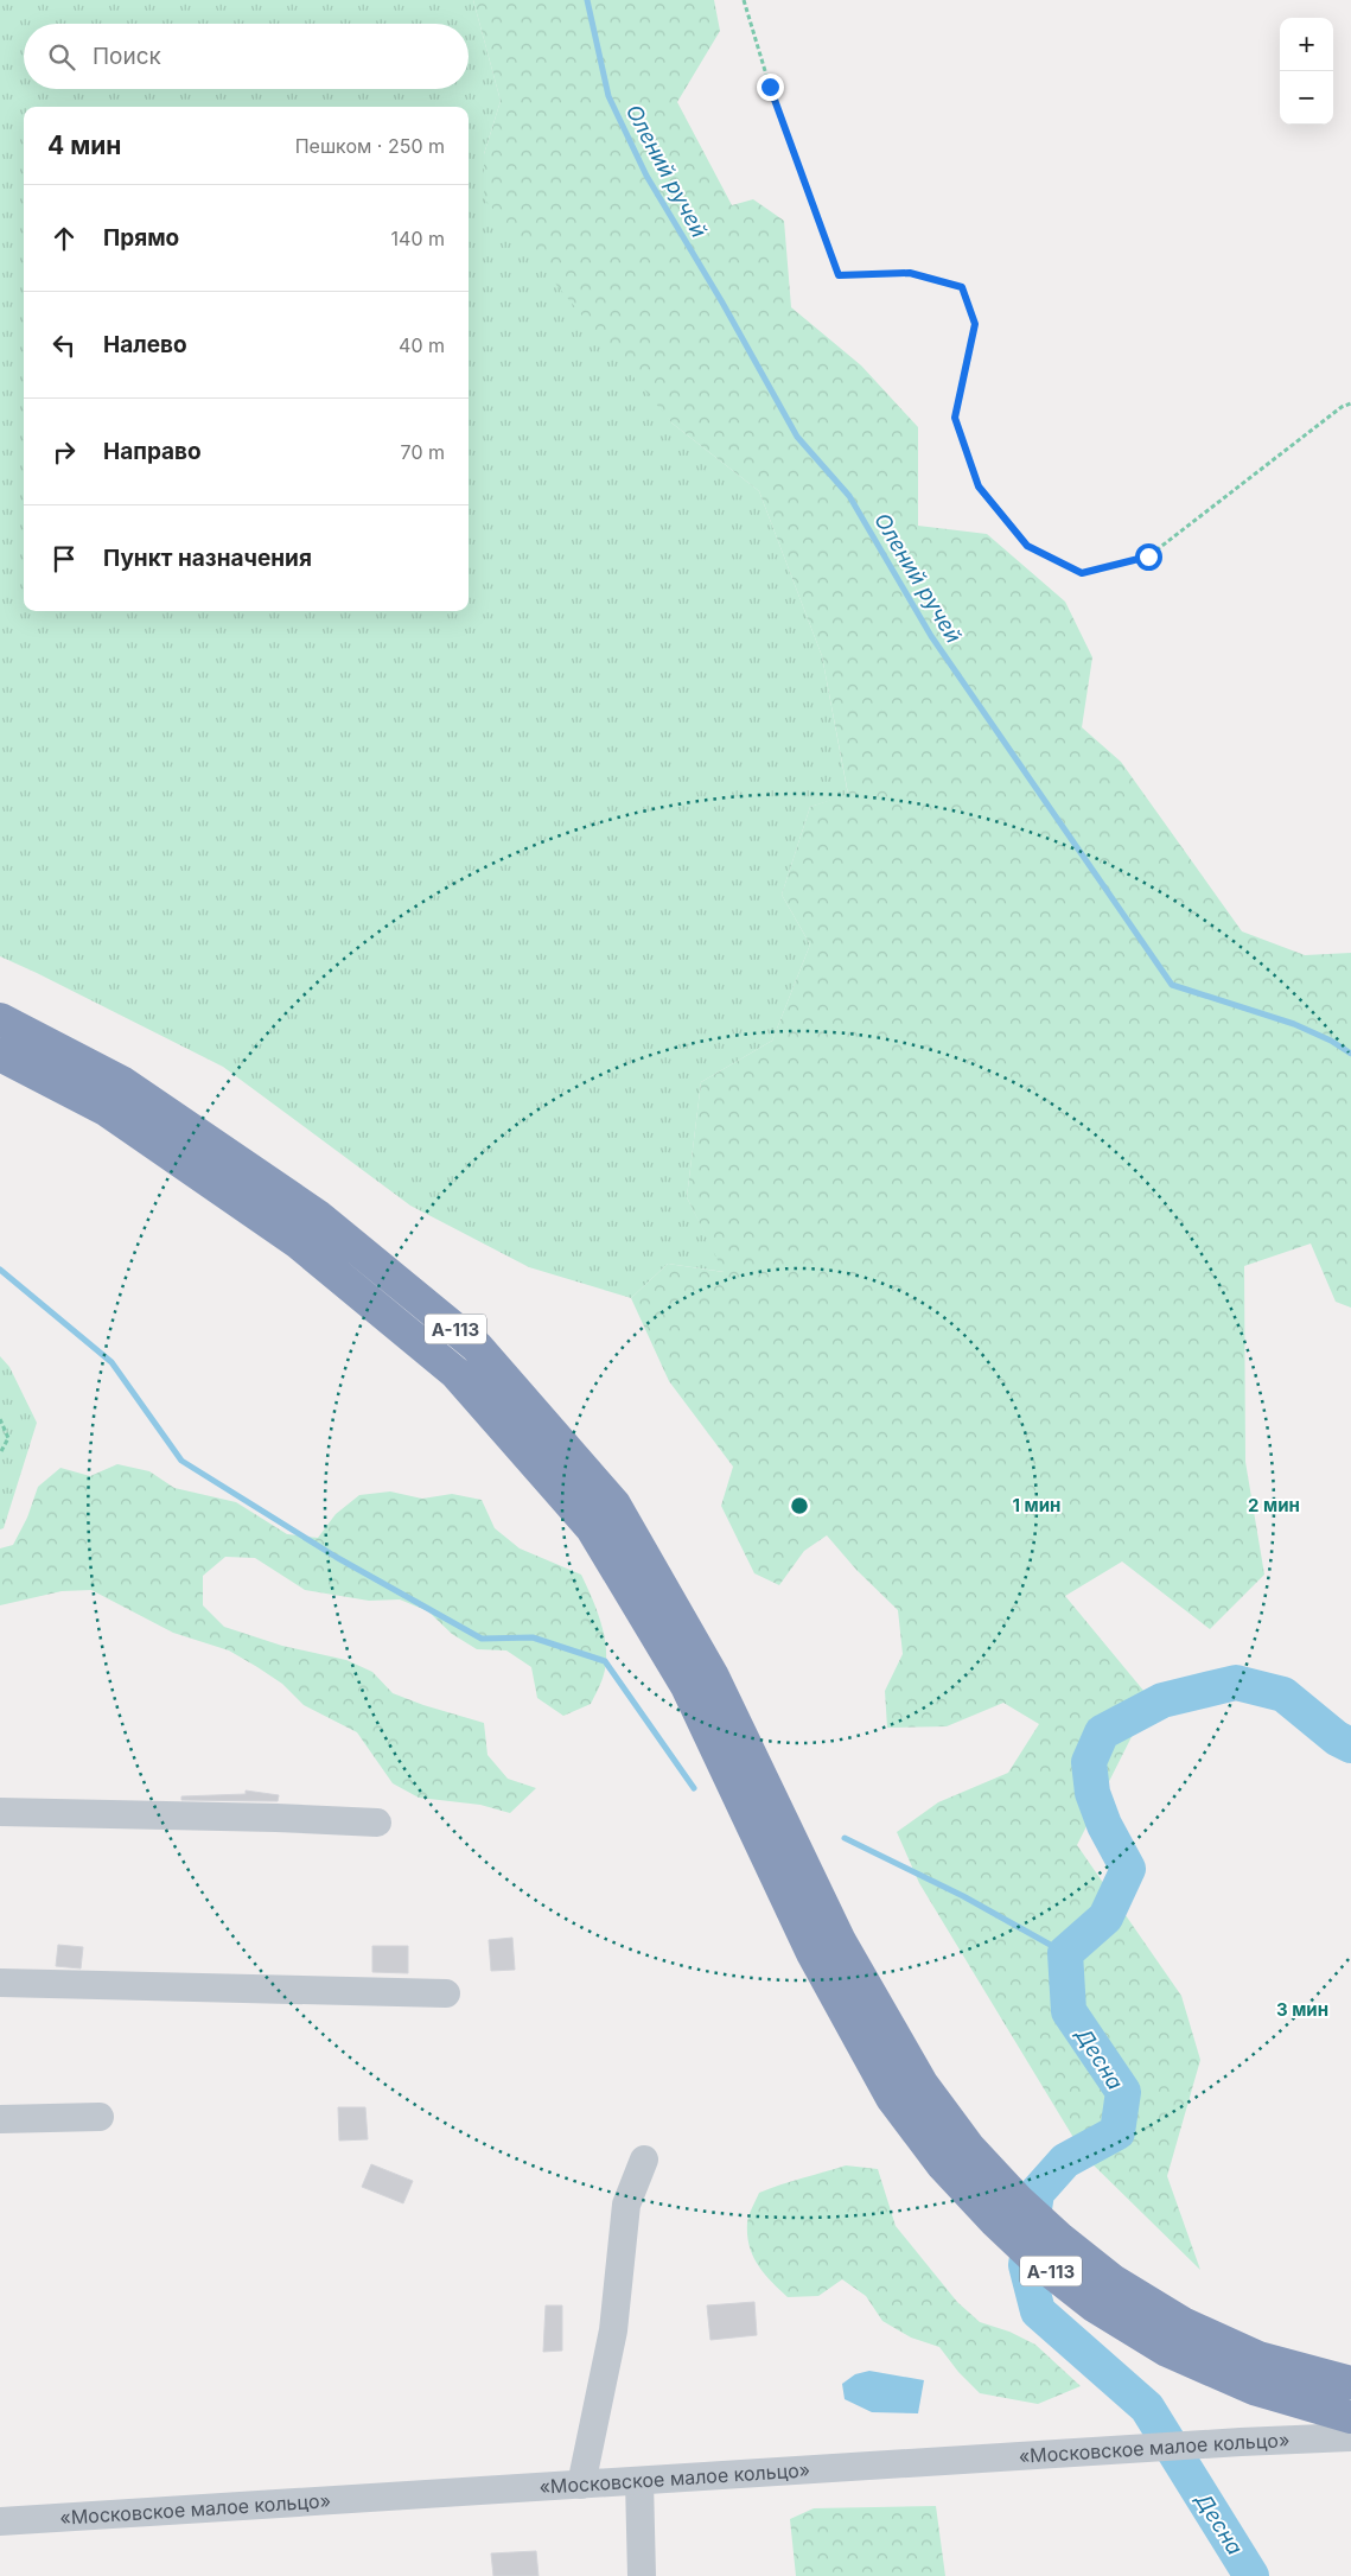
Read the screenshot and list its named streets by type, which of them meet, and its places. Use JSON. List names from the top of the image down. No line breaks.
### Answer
{"streets":{"highway":["А-113"],"street":["«Московское малое кольцо»"]},"water":["Олений ручей","Десна"],"page":{"map_buttons":["+","−"],"search":"Поиск","heading":["4 мин","Пешком · 250 m"],"list":[["Прямо","140 m"],["Налево","40 m"],["Направо","70 m"],"Пункт назначения"]},"rings":["1 мин","2 мин","3 мин"]}
